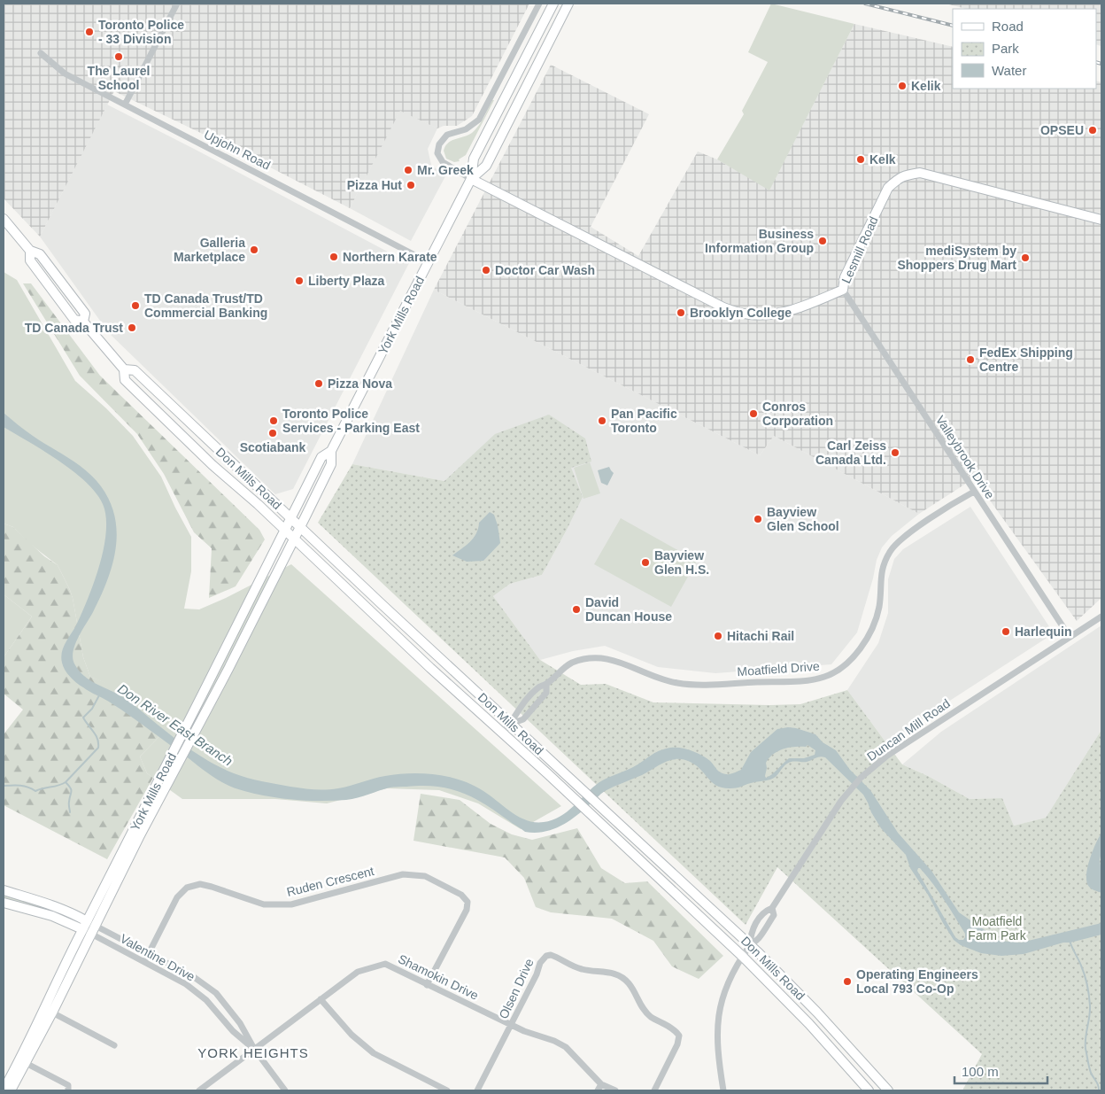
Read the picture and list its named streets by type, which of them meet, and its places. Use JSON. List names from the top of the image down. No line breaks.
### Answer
{"streets":{"main road":["Lesmill Road","York Mills Road","Don Mills Road"],"street":["Upjohn Road","Valleybrook Drive","Moatfield Drive","Duncan Mill Road","Ruden Crescent","Valentine Drive","Shamokin Drive","Olsen Drive"]},"crossings":[["Upjohn Road","York Mills Road"],["Lesmill Road","York Mills Road"],["Lesmill Road","Valleybrook Drive"],["York Mills Road","Don Mills Road"],["York Mills Road","Valentine Drive"],["Valleybrook Drive","Moatfield Drive"],["Valleybrook Drive","Duncan Mill Road"],["Don Mills Road","Moatfield Drive"],["Don Mills Road","Duncan Mill Road"],["Ruden Crescent","Valentine Drive"],["Ruden Crescent","Shamokin Drive"],["Valentine Drive","Shamokin Drive"],["Shamokin Drive","Olsen Drive"]],"districts":["YORK HEIGHTS"],"water":["Don River East Branch"],"parks":["Moatfield Farm Park"],"places":["Toronto Police - 33 Division","The Laurel School","Kelik","OPSEU","Kelk","Mr. Greek","Pizza Hut","Business Information Group","Galleria Marketplace","Northern Karate","mediSystem by Shoppers Drug Mart","Doctor Car Wash","Liberty Plaza","TD Canada Trust/TD Commercial Banking","Brooklyn College","TD Canada Trust","FedEx Shipping Centre","Pizza Nova","Conros Corporation","Toronto Police Services - Parking East","Pan Pacific Toronto","Scotiabank","Carl Zeiss Canada Ltd.","Bayview Glen School","Bayview Glen H.S.","David Duncan House","Harlequin","Hitachi Rail","Operating Engineers Local 793 Co-Op"],"legend":["Road","Park","Water"],"scale_bar":"100 m"}
